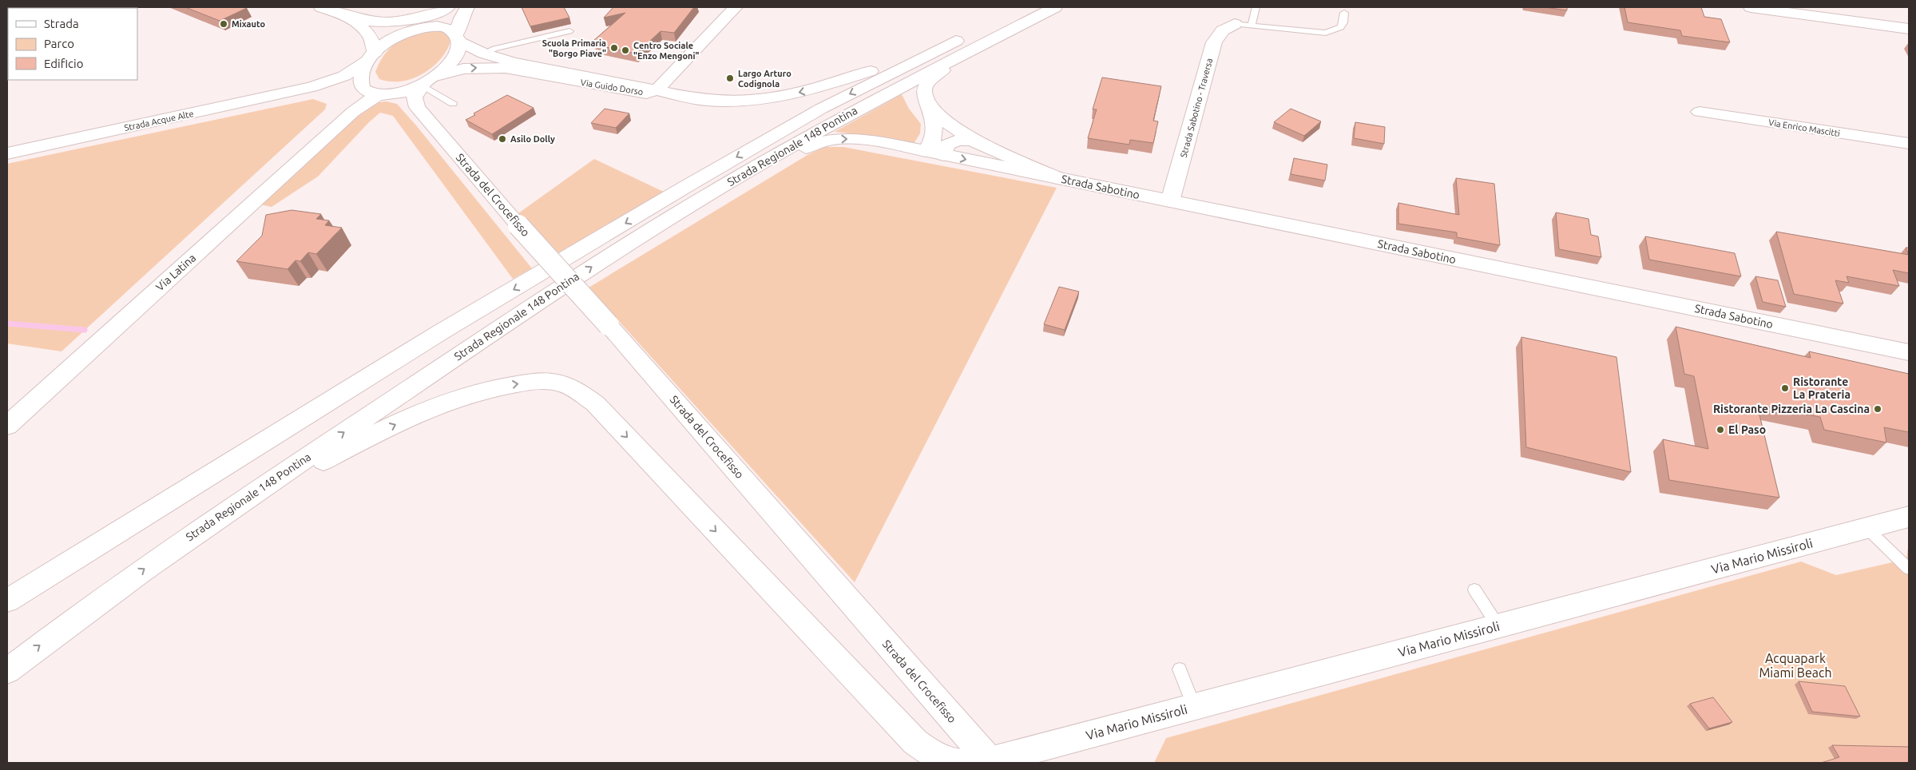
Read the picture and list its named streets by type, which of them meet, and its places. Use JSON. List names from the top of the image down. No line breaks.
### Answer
{"streets":{"main road":["Via Guido Dorso","Strada Sabotino - Traversa","Strada Acque Alte","Via Enrico Mascitti","Strada Regionale 148 Pontina","Strada Sabotino","Strada del Crocefisso","Via Latina","Via Mario Missiroli"]},"crossings":[["Via Guido Dorso","Strada Acque Alte"],["Strada Sabotino - Traversa","Strada Sabotino"],["Strada Acque Alte","Strada del Crocefisso"],["Strada Acque Alte","Via Latina"],["Strada Regionale 148 Pontina","Strada Sabotino"],["Strada del Crocefisso","Via Latina"],["Strada del Crocefisso","Via Mario Missiroli"]],"parks":["Acquapark Miami Beach"],"places":["Mixauto","Scuola Primaria \"Borgo Piave\"","Centro Sociale \"Enzo Mengoni\"","Largo Arturo Codignola","Asilo Dolly","Ristorante La Prateria","Ristorante Pizzeria La Cascina","El Paso"],"legend":["Strada","Parco","Edificio"]}
